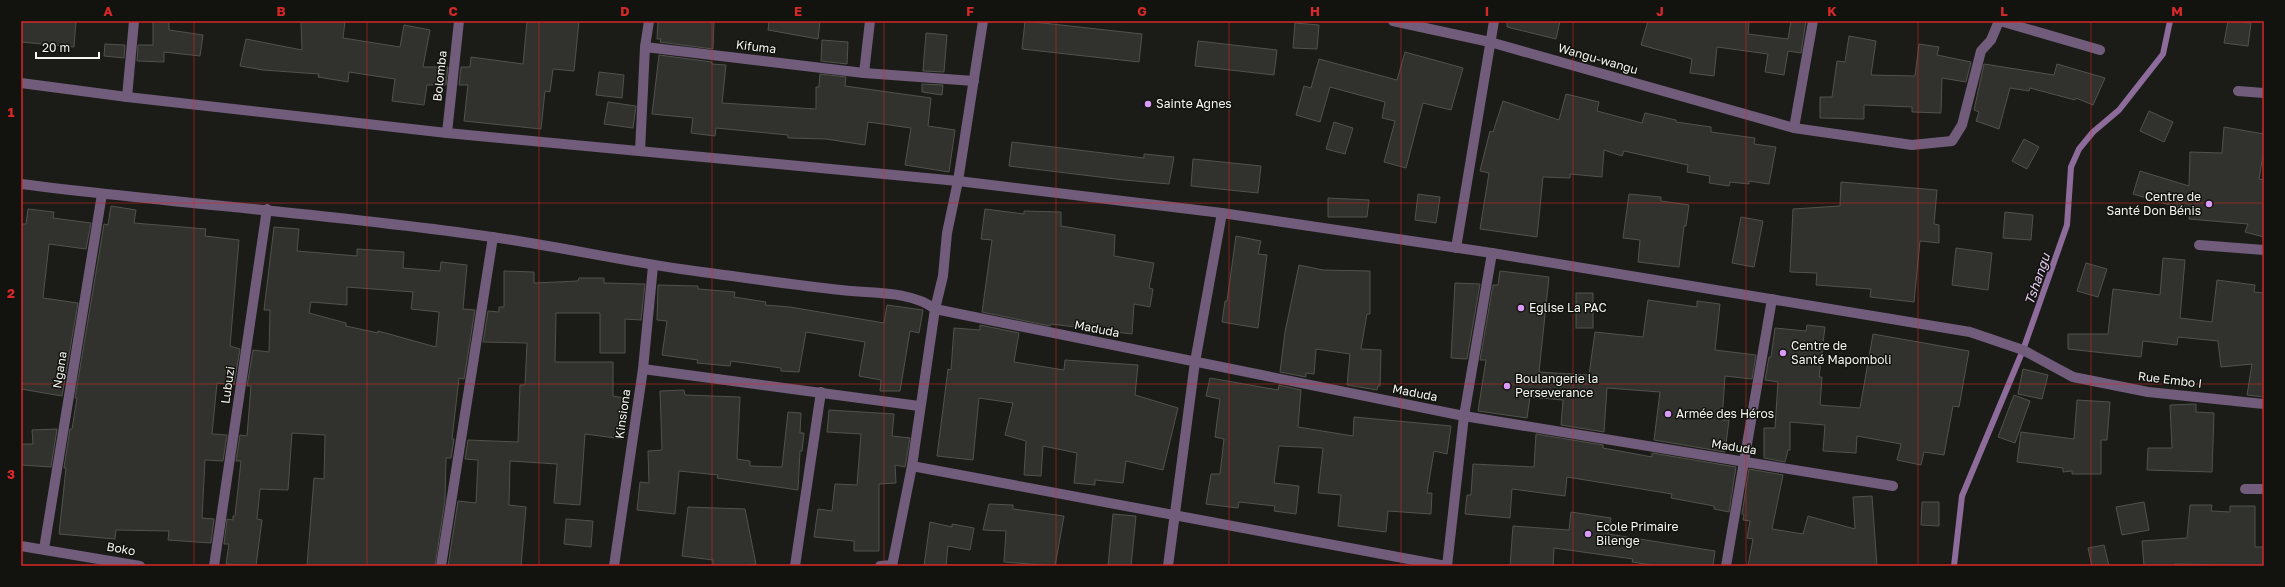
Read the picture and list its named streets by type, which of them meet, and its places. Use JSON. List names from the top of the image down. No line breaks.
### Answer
{"streets":{"street":["Kifuma","Wangu-wangu","Bolomba","Maduda","Ngana","Rue Embo I","Lubuzi","Kinsiona","Boko"]},"crossings":[["Bolomba","Rue Embo I"],["Maduda","Ngana"],["Maduda","Lubuzi"],["Maduda","Kinsiona"],["Ngana","Boko"]],"water":["Tshangu"],"places":["Sainte Agnes","Centre de Santé Don Bénis","Eglise La PAC","Centre de Santé Mapomboli","Boulangerie la Perseverance","Armée des Héros","Ecole Primaire Bilenge"],"scale_bar":"20 m","grid":{"columns":["A","B","C","D","E","F","G","H","I","J","K","L","M"],"rows":["1","2","3"]}}
